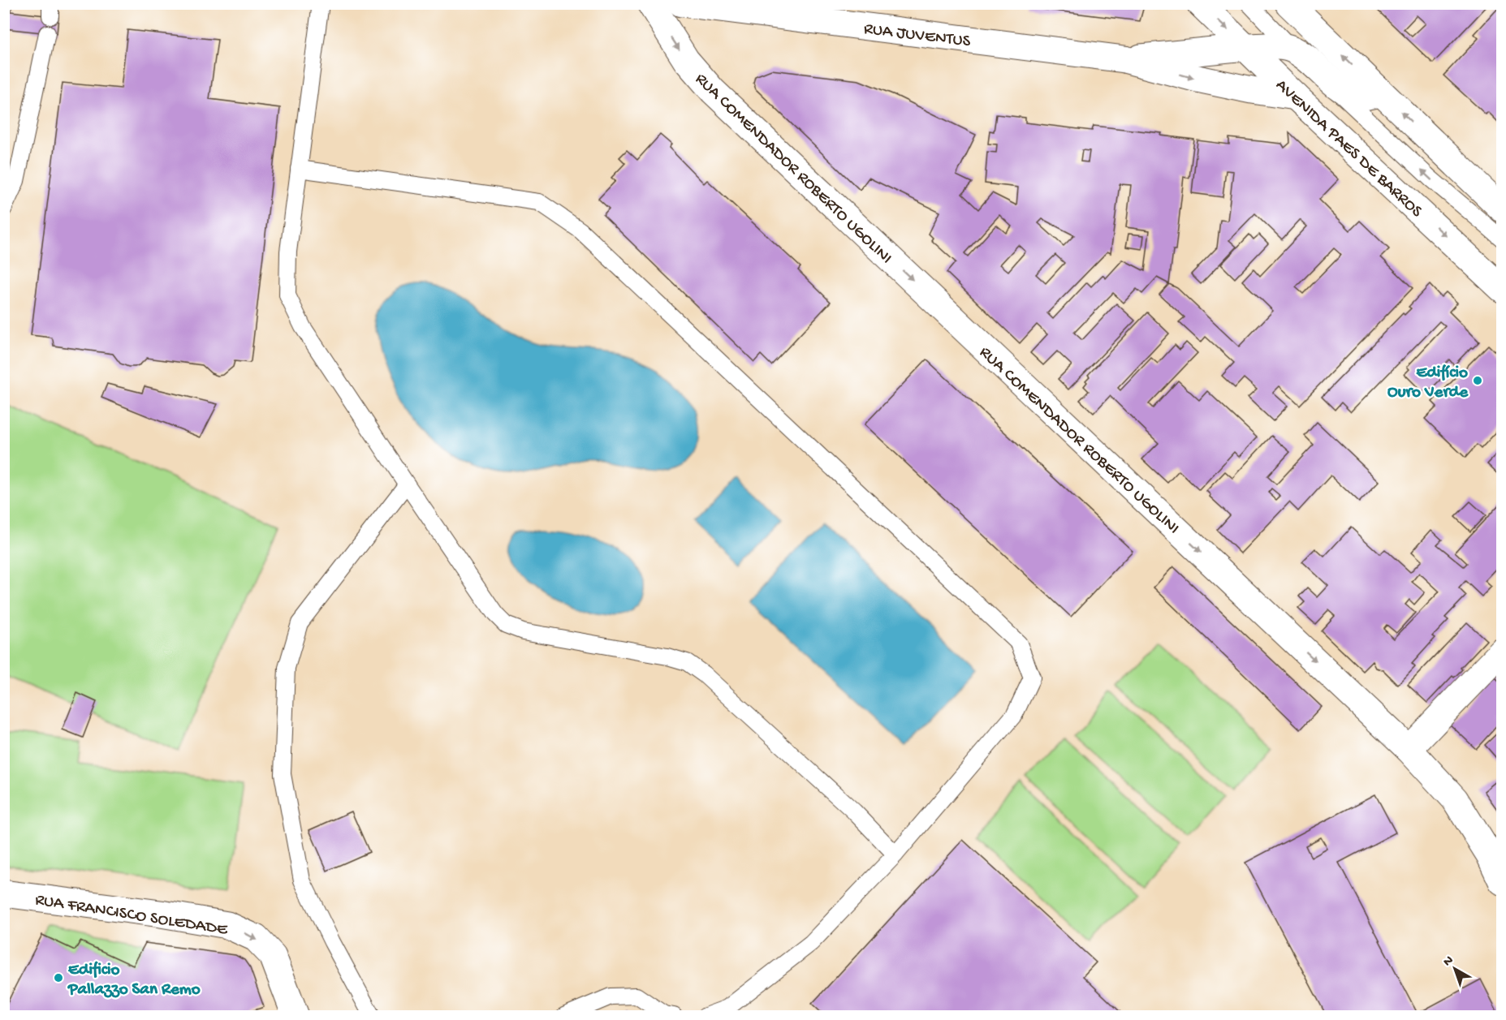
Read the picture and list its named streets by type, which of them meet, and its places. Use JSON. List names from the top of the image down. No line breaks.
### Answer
{"streets":{"street":["RUA JUVENTUS","AVENIDA PAES DE BARROS","RUA COMENDADOR ROBERTO UGOLINI","RUA FRANCISCO SOLEDADE"]},"crossings":[["RUA JUVENTUS","AVENIDA PAES DE BARROS"]],"one_way":["RUA COMENDADOR ROBERTO UGOLINI","RUA FRANCISCO SOLEDADE"],"places":["Edifício Ouro Verde","Edificio Pallazzo San Remo"],"north":"top left"}
